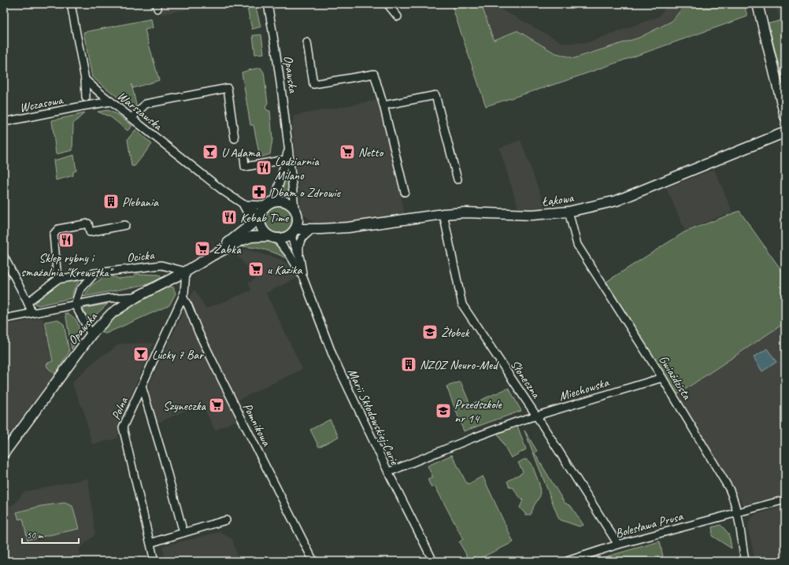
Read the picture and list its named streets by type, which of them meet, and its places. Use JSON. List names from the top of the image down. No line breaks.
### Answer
{"streets":{"main road":["Opawska","Łąkowa"],"street":["Wczasowa","Warszawska","Ocicka","Gwiaździsta","Słoneczna","Miechowska","Polna","Marii Skłodowskiej-Curie","Pomnikowa","Bolesława Prusa"]},"crossings":[["Opawska","Warszawska"],["Opawska","Łąkowa"],["Opawska","Ocicka"],["Opawska","Polna"],["Opawska","Marii Skłodowskiej-Curie"],["Wczasowa","Warszawska"],["Warszawska","Łąkowa"],["Warszawska","Marii Skłodowskiej-Curie"],["Łąkowa","Gwiaździsta"],["Łąkowa","Słoneczna"],["Łąkowa","Marii Skłodowskiej-Curie"],["Ocicka","Polna"],["Gwiaździsta","Miechowska"],["Gwiaździsta","Bolesława Prusa"],["Słoneczna","Miechowska"],["Słoneczna","Bolesława Prusa"],["Miechowska","Marii Skłodowskiej-Curie"],["Polna","Pomnikowa"]],"places":{"bar":["U Adama","Lucky 7 Bar"],"supermarket":["Netto","Żabka","u Kazika","Szyneczka"],"restaurant":["Lodziarnia Milano","Kebab Time","Sklep rybny i smażalnia \"Krewetka\""],"pharmacy":["Dbam o Zdrowie"],"building":["Plebania","NZOZ Neuro-Med"],"school or university":["Żłobek","Przedszkole nr 14"]},"scale_bar":"50 m"}
